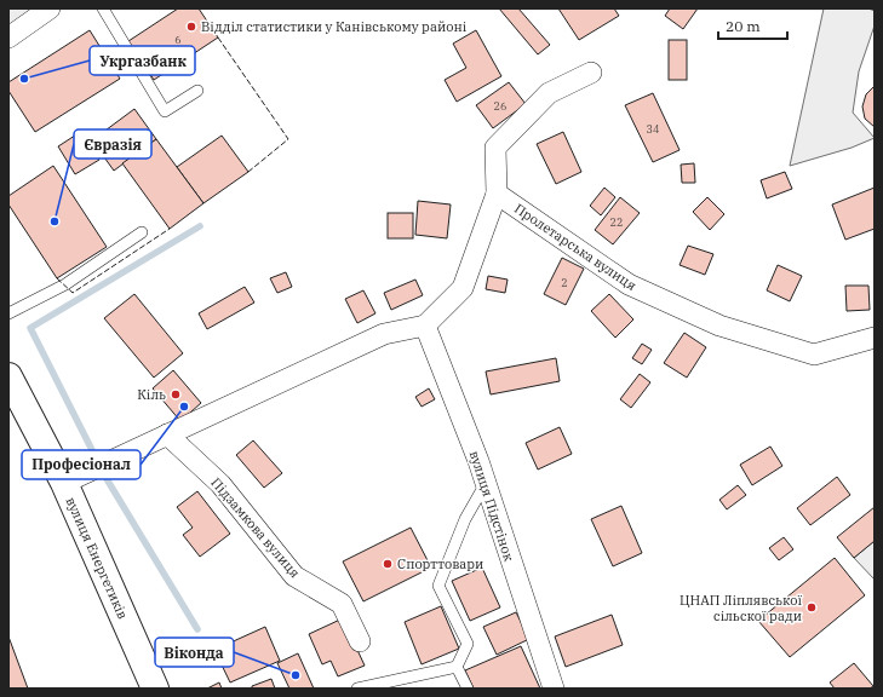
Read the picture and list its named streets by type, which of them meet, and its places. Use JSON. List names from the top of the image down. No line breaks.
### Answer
{"streets":{"main road":["вулиця Енергетиків"],"street":["Пролетарська вулиця","вулиця Підстінок","Підзамкова вулиця"]},"places":["Відділ статистики у Канівському районі","Укргазбанк","Євразія","Кіль","Професіонал","Спорттовари","ЦНАП Ліплявської сільскої ради","Віконда"],"house_numbers":["6","26","34","22","2"],"scale_bar":"20 m"}
